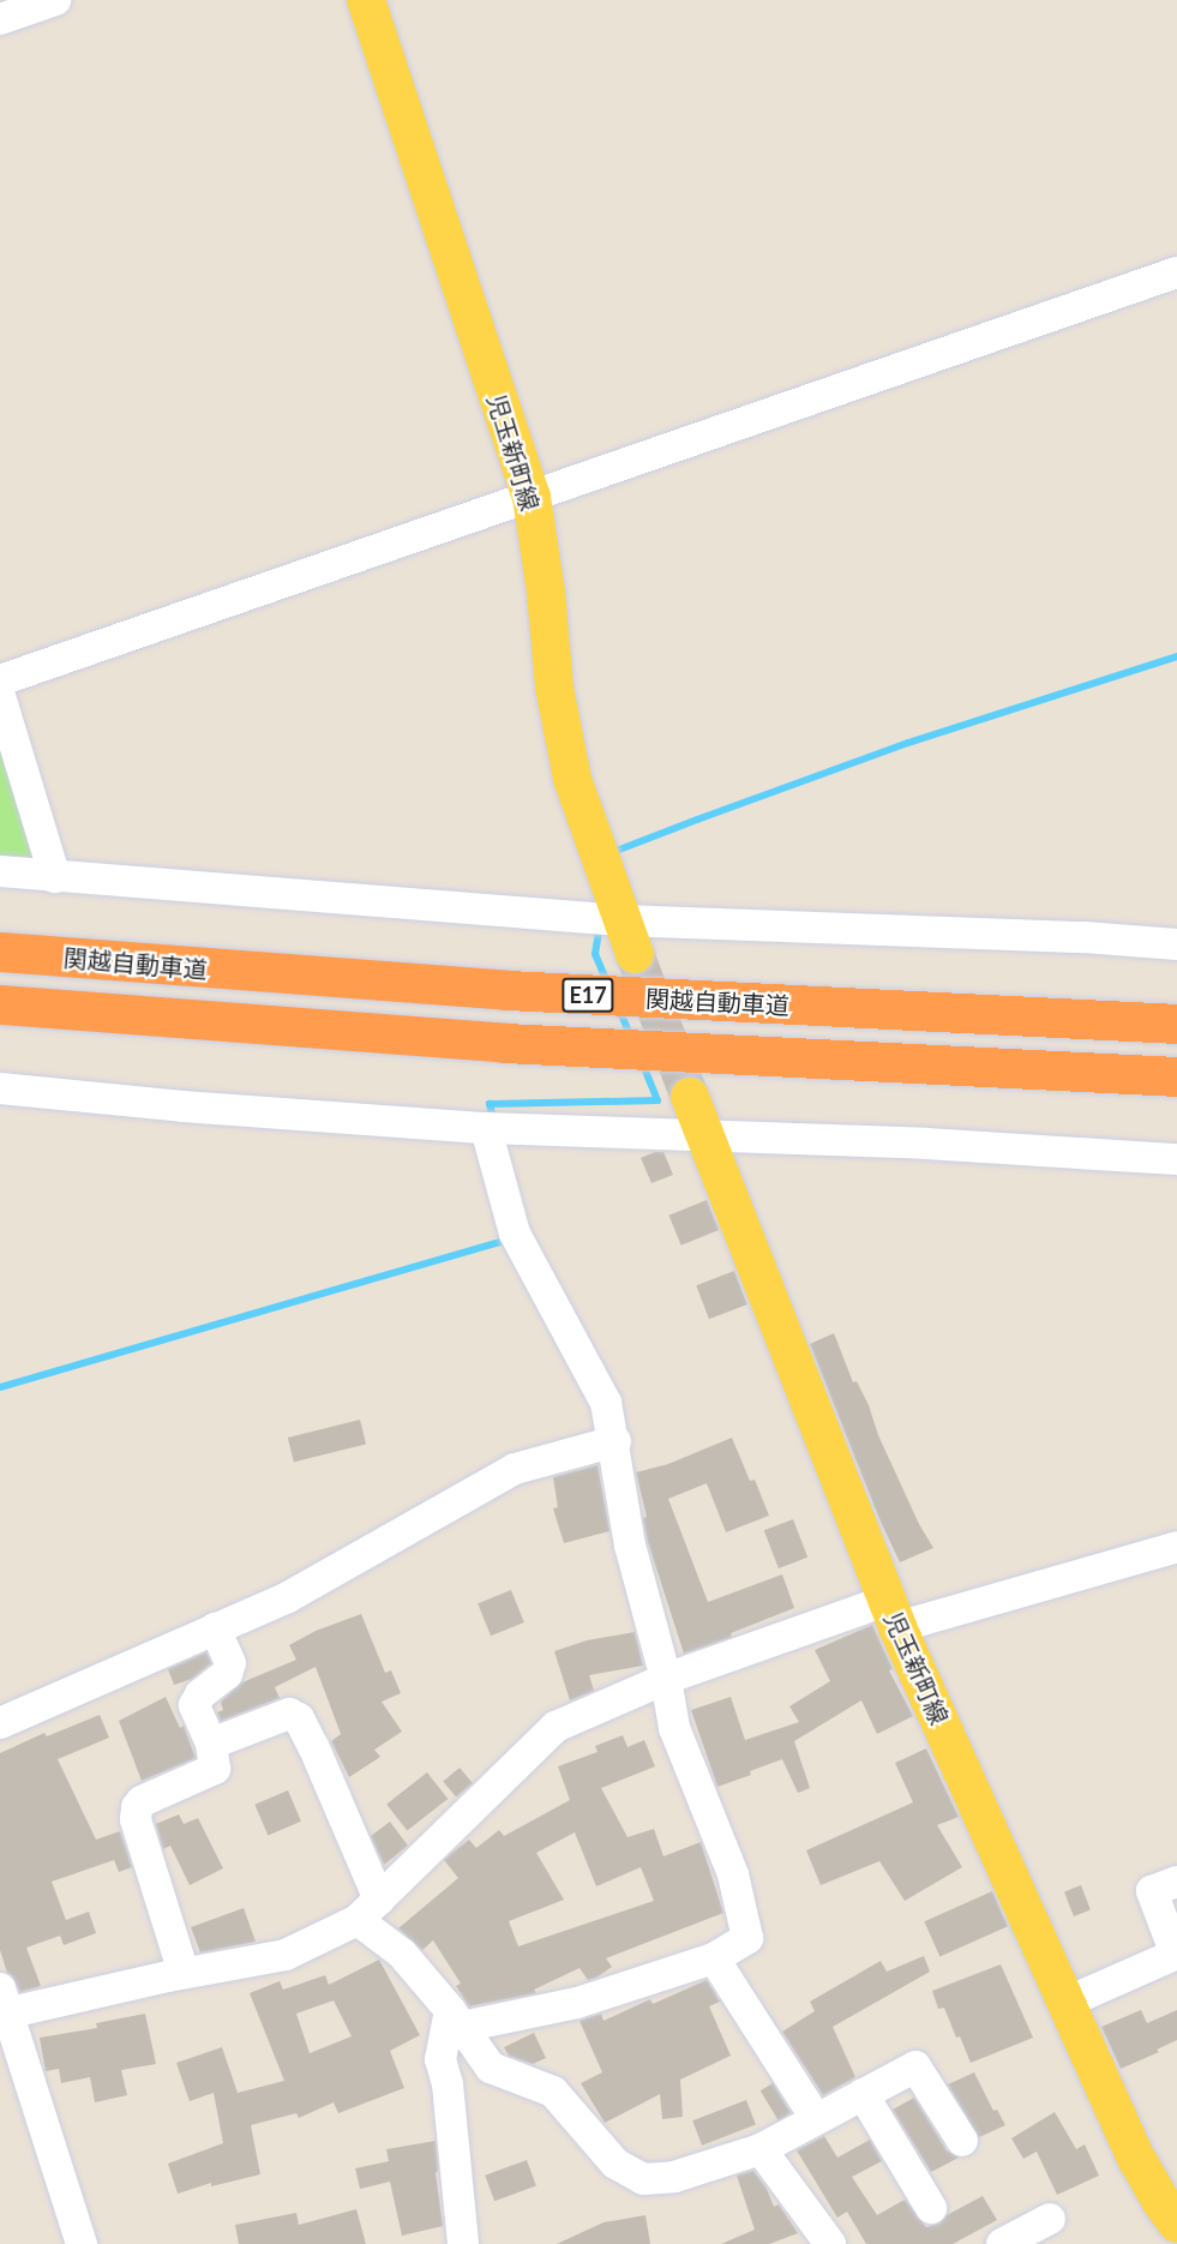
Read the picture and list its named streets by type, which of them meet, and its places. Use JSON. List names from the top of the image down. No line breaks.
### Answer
{"streets":{"highway":["関越自動車道","E17"],"main road":["児玉新町線"]}}
